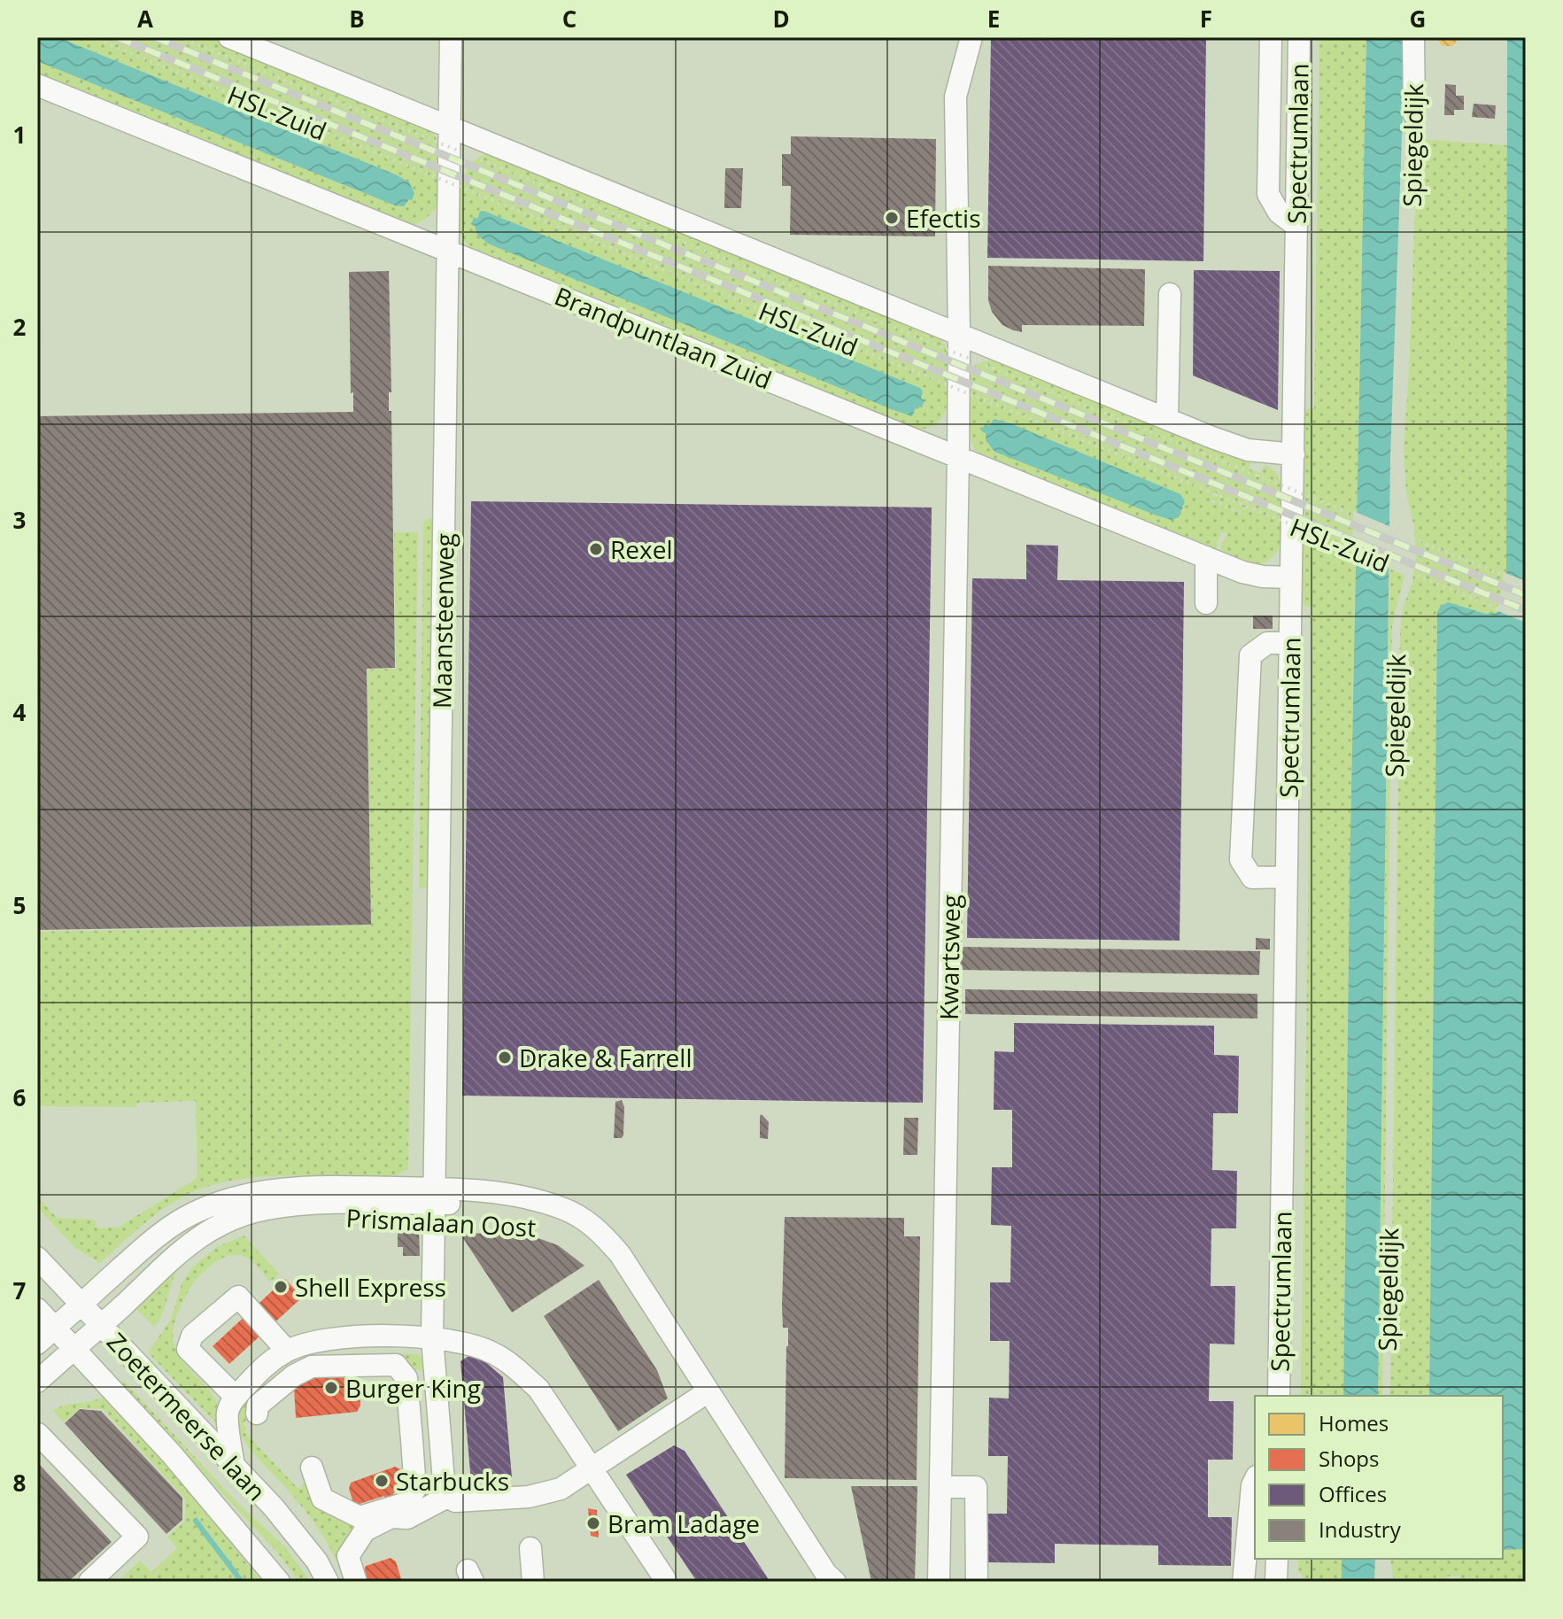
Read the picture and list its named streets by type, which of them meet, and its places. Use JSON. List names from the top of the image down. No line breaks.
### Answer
{"streets":{"street":["Spectrumlaan","Spiegeldijk","Brandpuntlaan Zuid","Maansteenweg","Kwartsweg","Prismalaan Oost","Zoetermeerse laan"],"path":["HSL-Zuid"]},"crossings":[["Spectrumlaan","Brandpuntlaan Zuid"],["Brandpuntlaan Zuid","Maansteenweg"],["Brandpuntlaan Zuid","Kwartsweg"],["Maansteenweg","Prismalaan Oost"],["Prismalaan Oost","Zoetermeerse laan"]],"places":["Efectis","Rexel","Drake & Farrell","Shell Express","Burger King","Starbucks","Bram Ladage"],"legend":["Homes","Shops","Offices","Industry"],"grid":{"columns":["A","B","C","D","E","F","G"],"rows":["1","2","3","4","5","6","7","8"]}}
